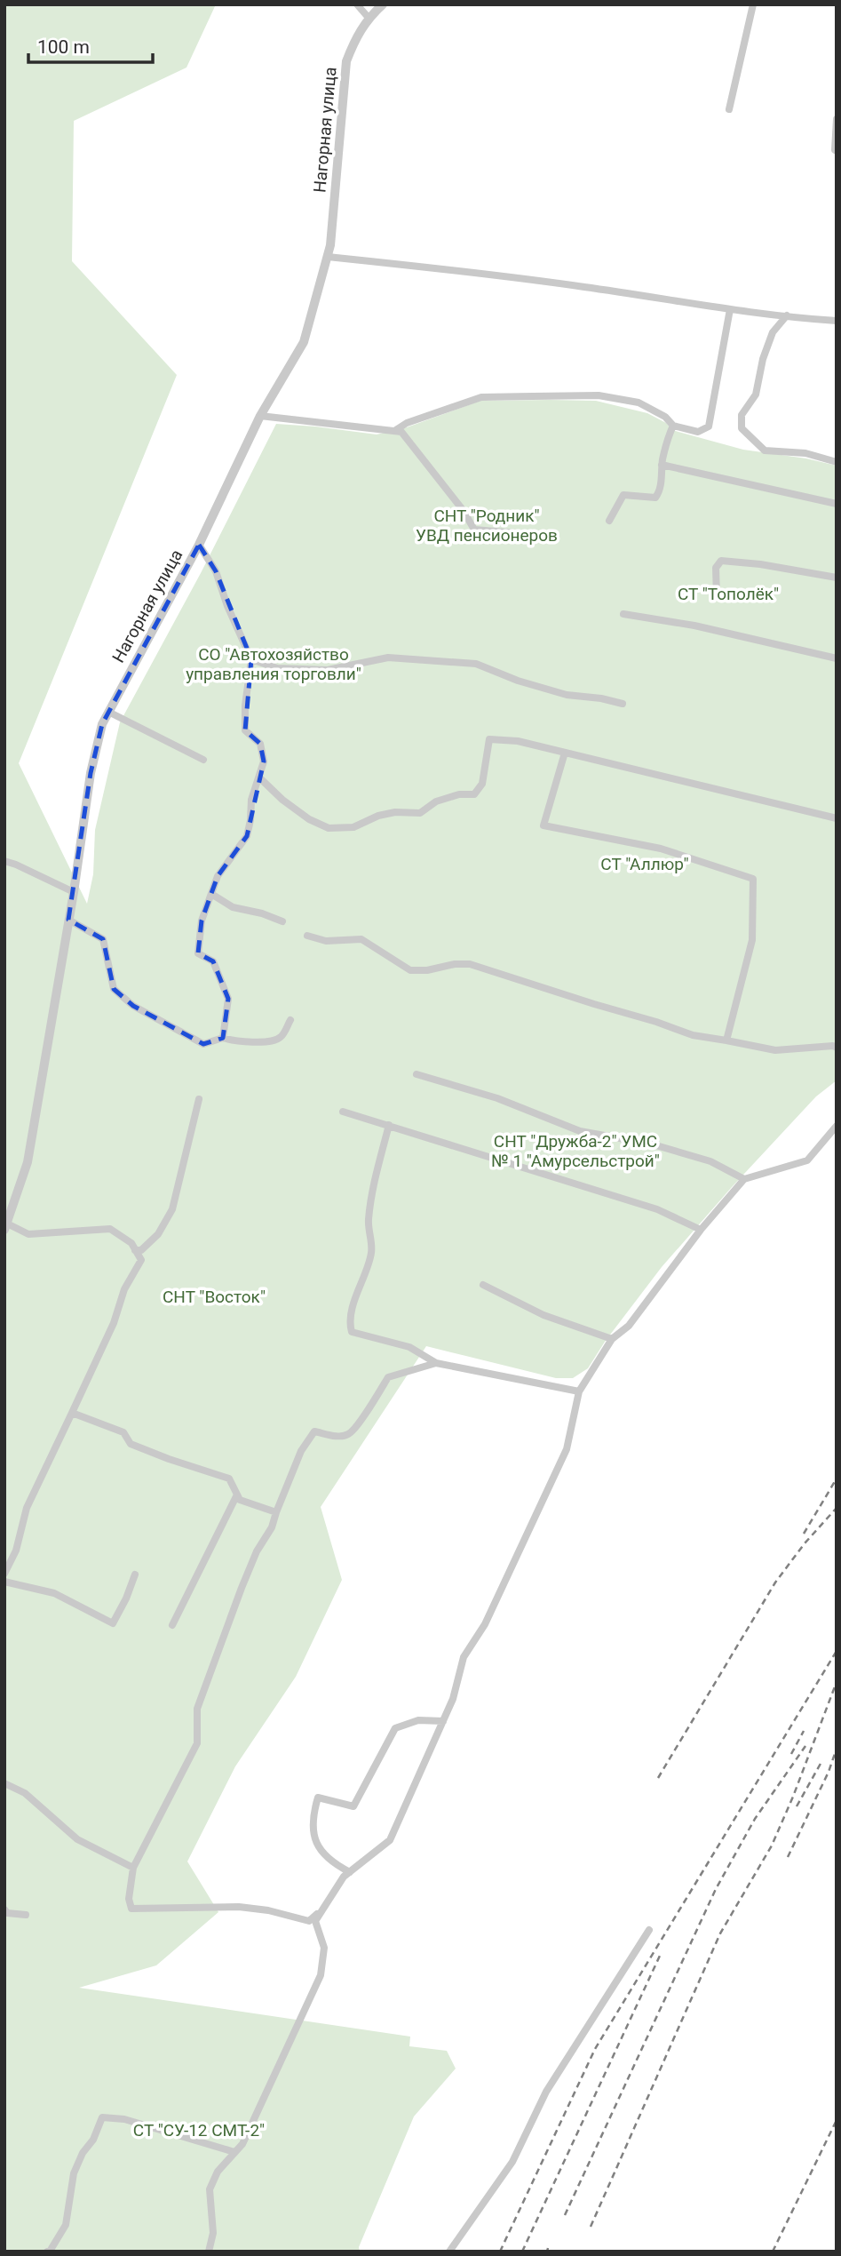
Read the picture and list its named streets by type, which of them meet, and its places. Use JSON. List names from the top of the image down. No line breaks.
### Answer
{"streets":{"street":["Нагорная улица"]},"parks":["СНТ \"Родник\" УВД пенсионеров","СТ \"Тополёк\"","СО \"Автохозяйство управления торговли\"","СТ \"Аллюр\"","СНТ \"Дружба-2\" УМС № 1 \"Амурсельстрой\"","СНТ \"Восток\"","СТ \"СУ-12 СМТ-2\""],"scale_bar":"100 m"}
